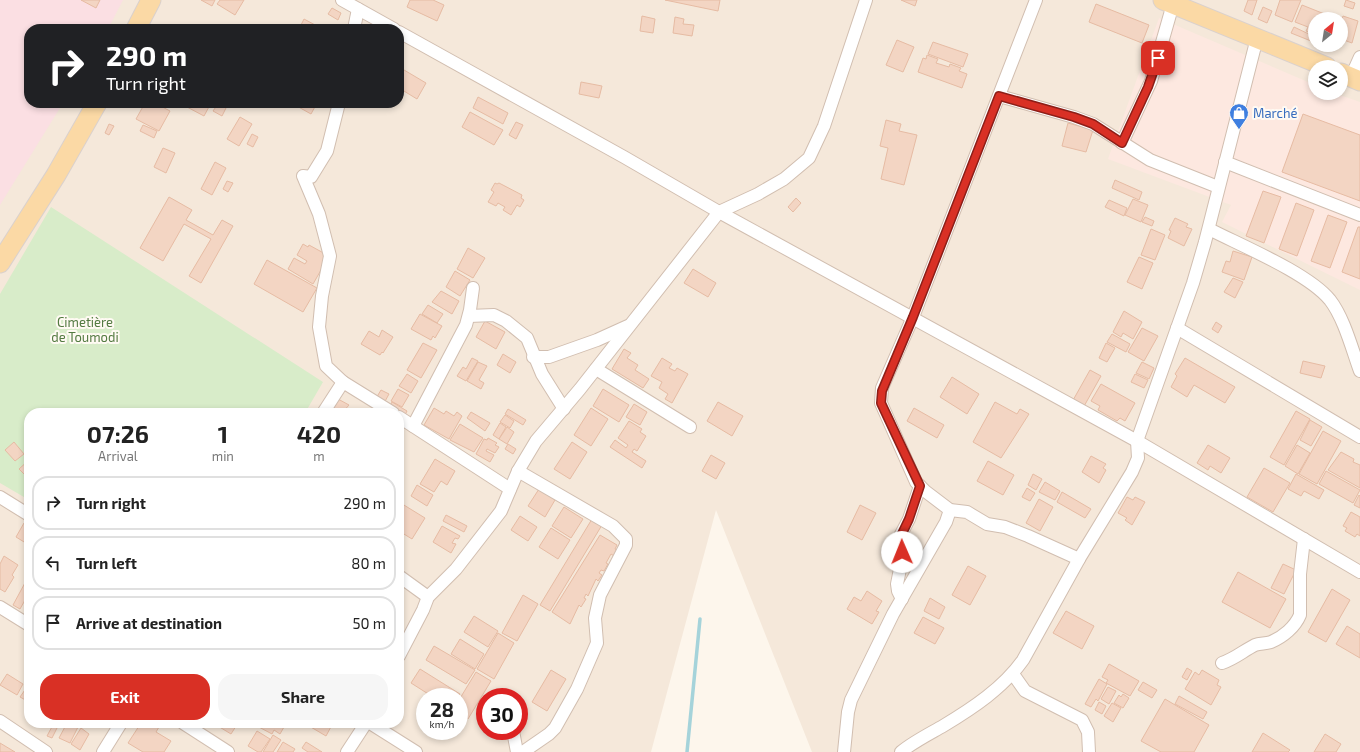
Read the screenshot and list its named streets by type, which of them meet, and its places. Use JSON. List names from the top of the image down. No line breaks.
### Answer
{"parks":["Cimetière de Toumodi"],"places":{"shop":["Marché"]},"north":"top right","page":{"turn":["290 m","Turn right"],"eta":["07:26","Arrival","1","min","420","m"],"list":[{"name":"Turn right","value":"290 m"},{"name":"Turn left","value":"80 m"},{"name":"Arrive at destination","value":"50 m"}],"buttons":["Exit","Share"],"speed":"28 km/h","limit":"30"}}
